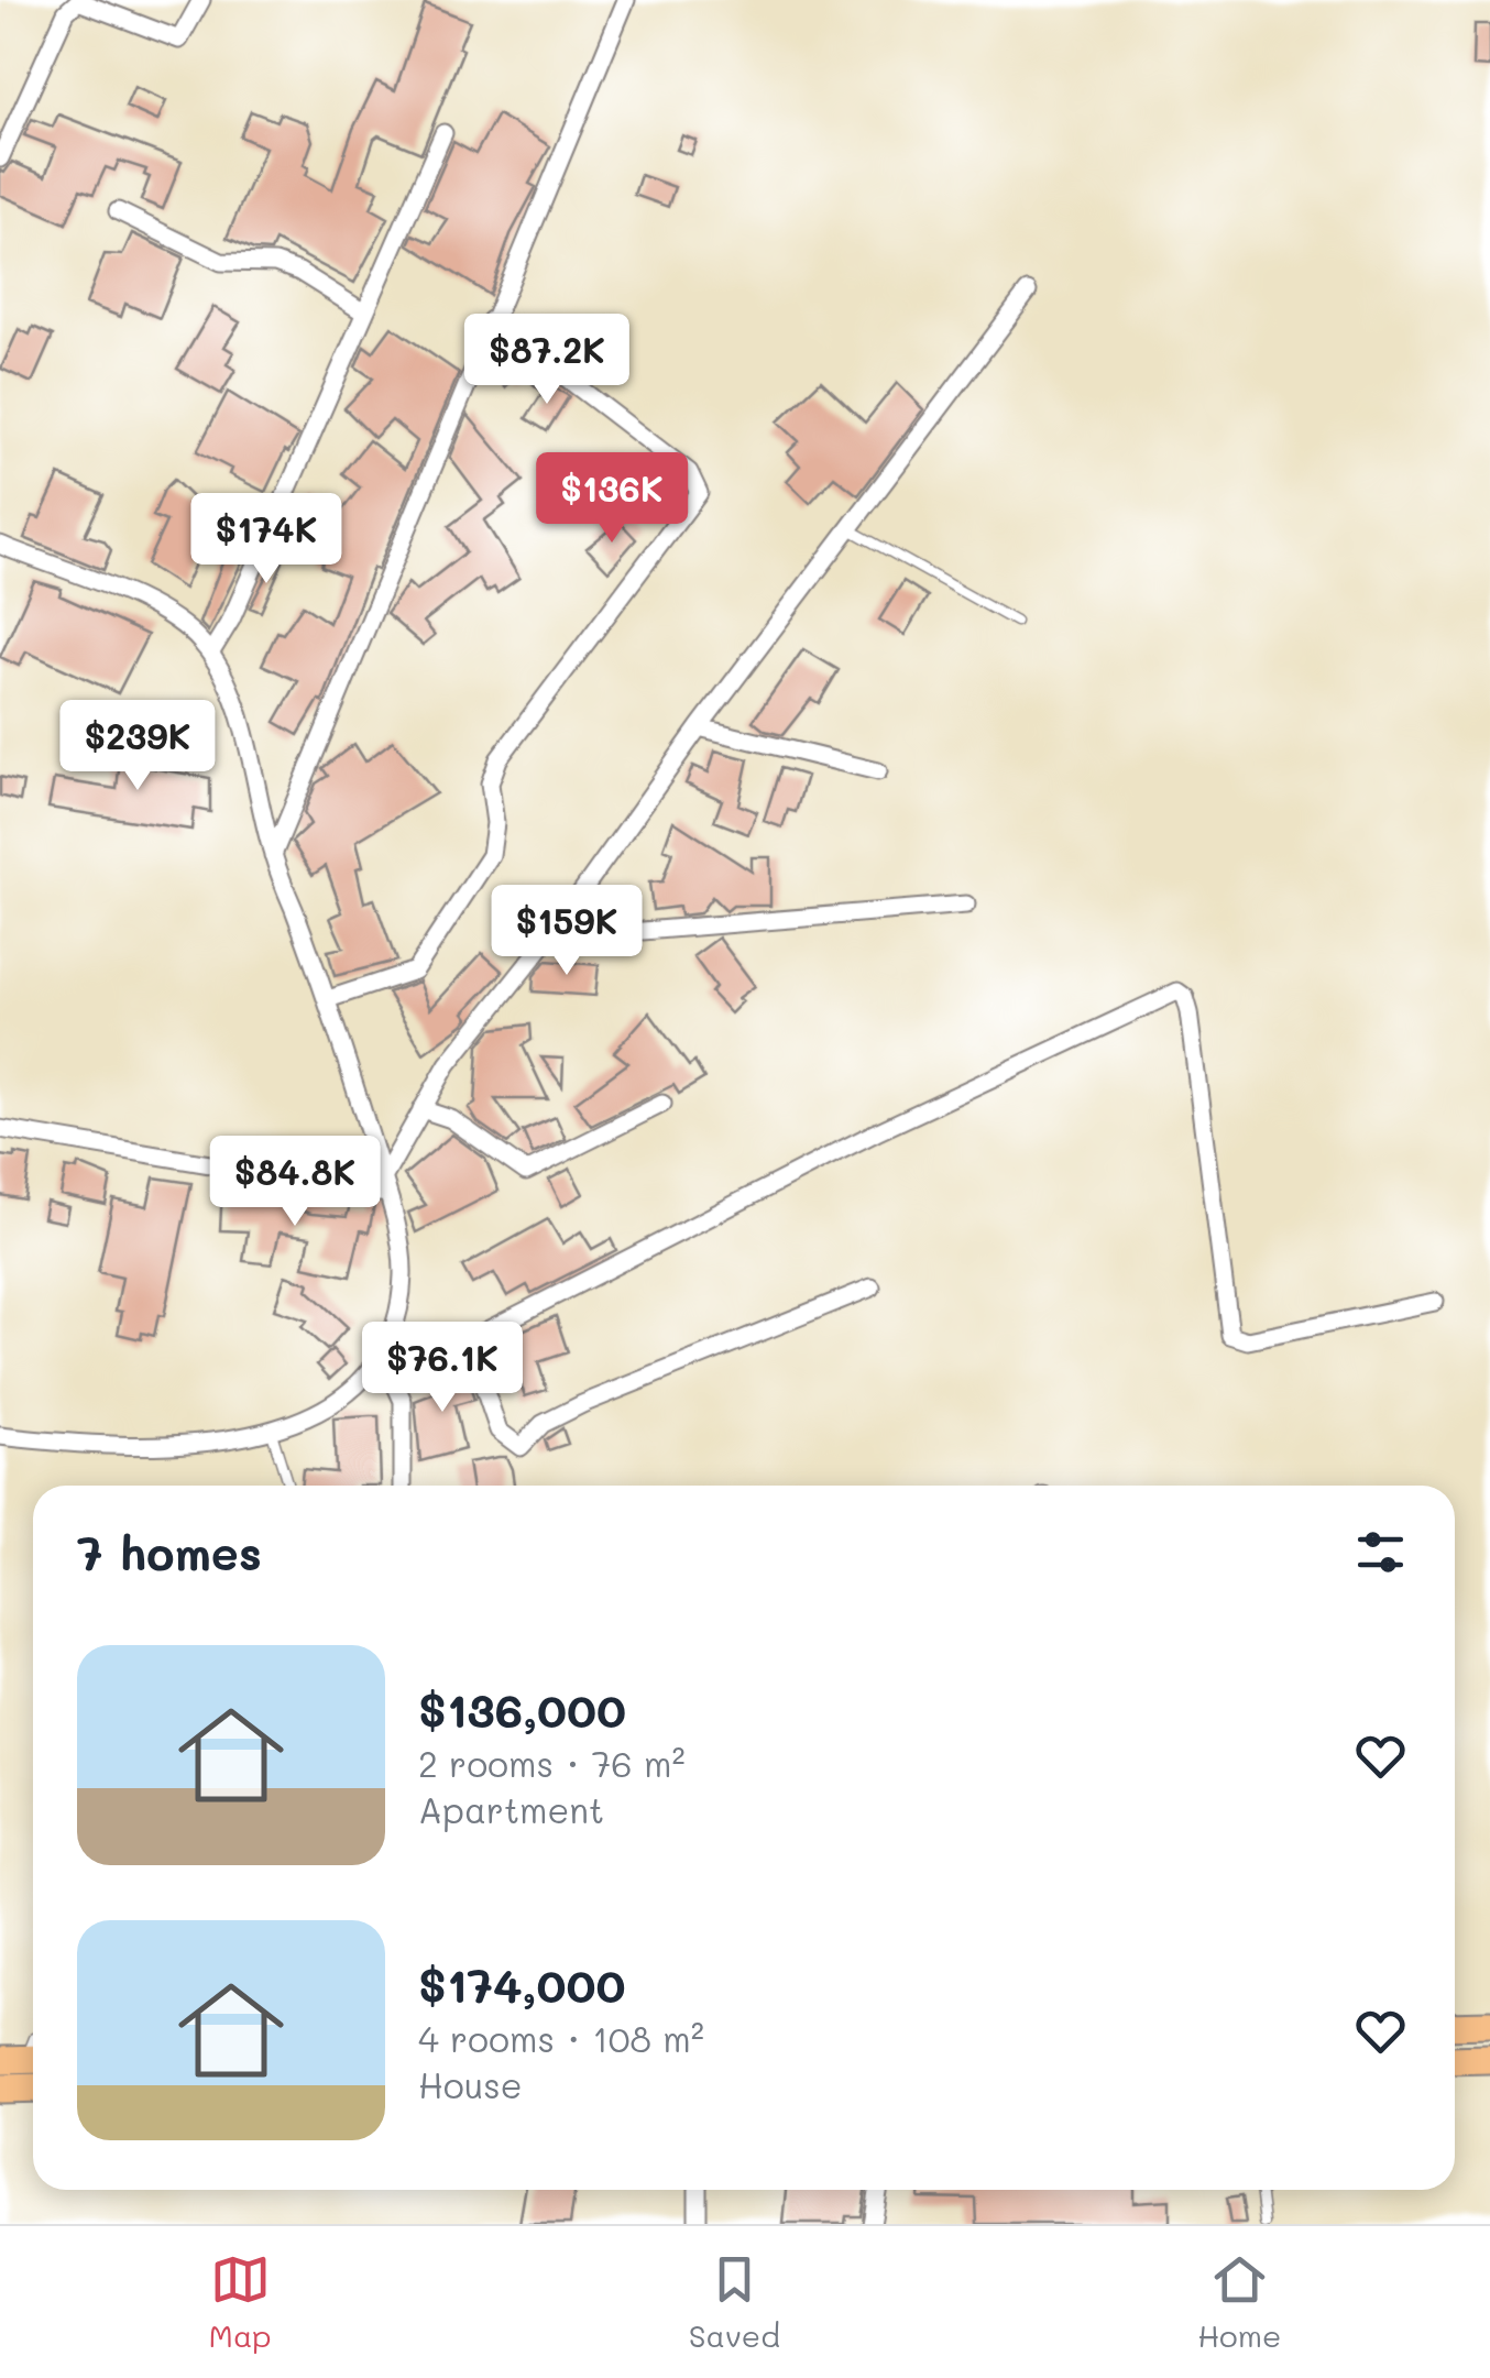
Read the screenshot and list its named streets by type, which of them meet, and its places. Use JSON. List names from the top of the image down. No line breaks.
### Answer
{"page":{"price":["$87.2K","$136K","$174K","$239K","$159K","$84.8K","$76.1K"],"heading":"7 homes","list":[{"name":"$136,000","note":"2 rooms · 76 m² · Apartment"},{"name":"$174,000","note":"4 rooms · 108 m² · House"}],"tabs":["Map","Saved","Home"]}}
